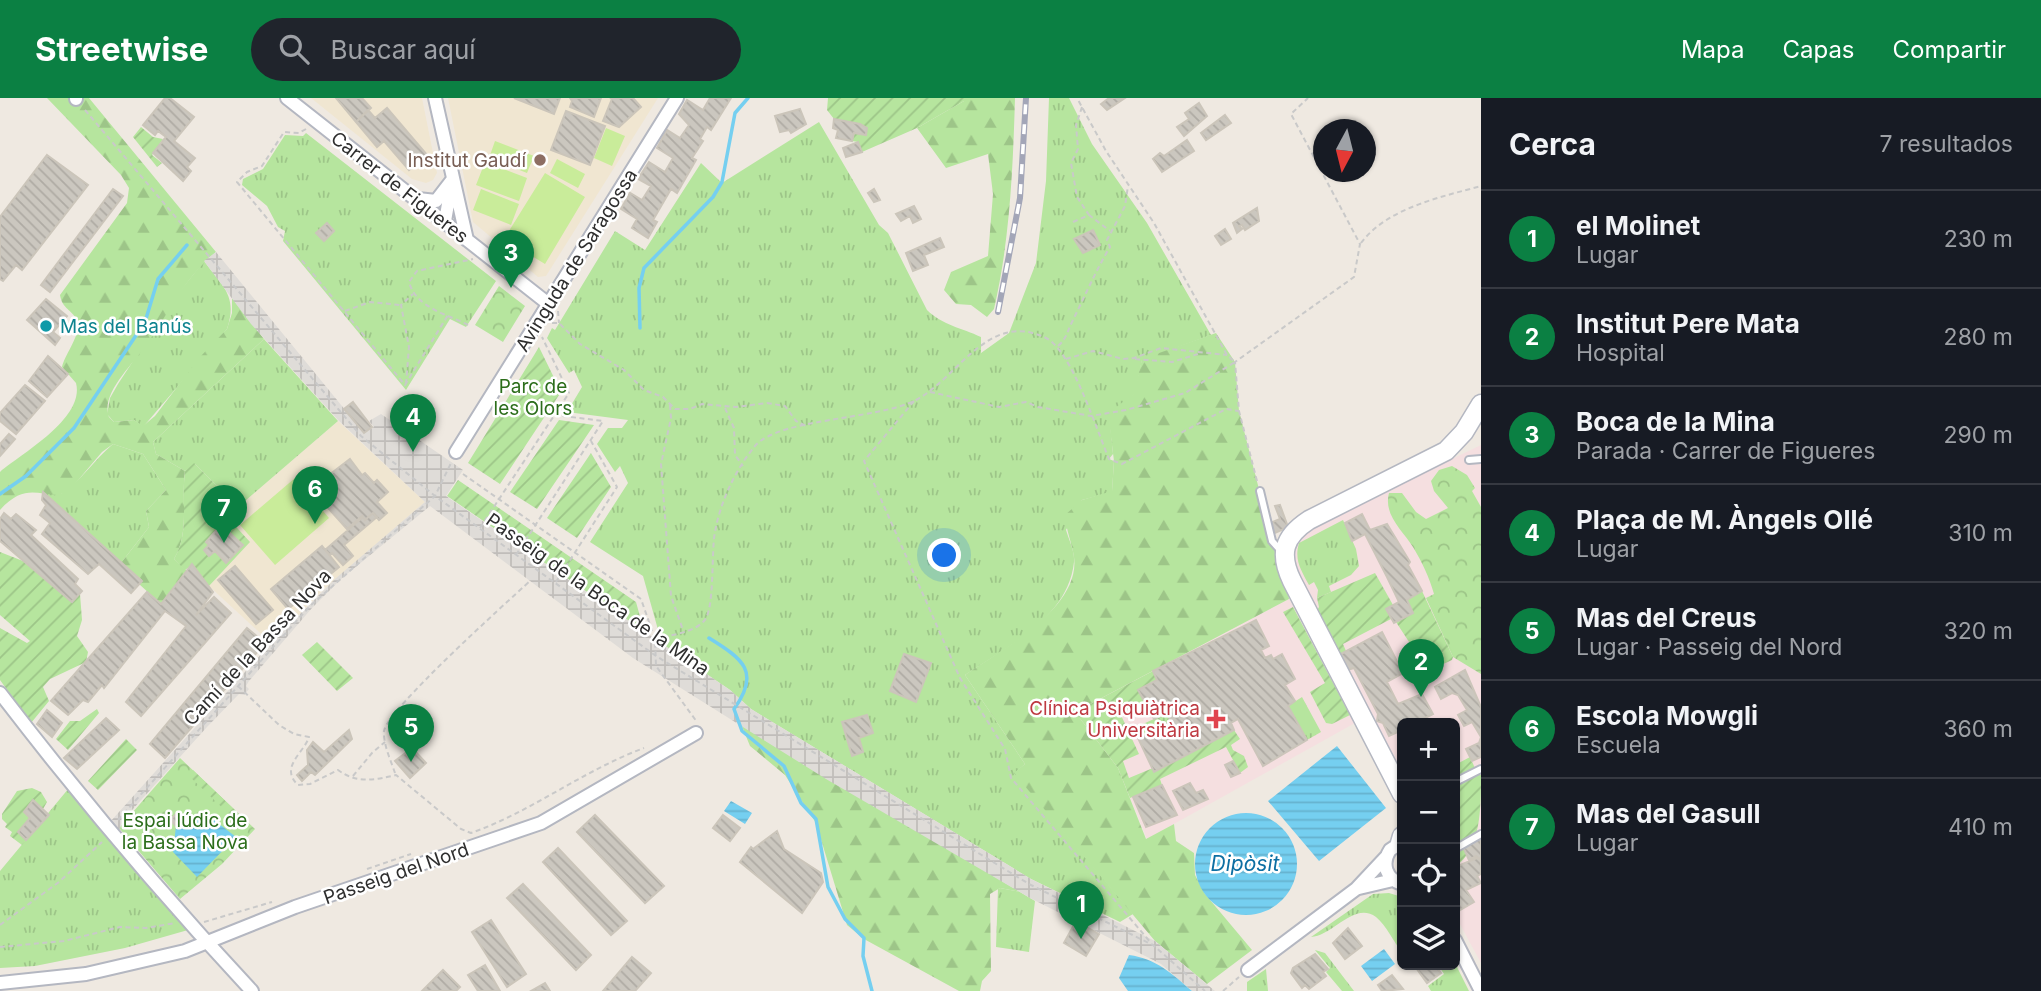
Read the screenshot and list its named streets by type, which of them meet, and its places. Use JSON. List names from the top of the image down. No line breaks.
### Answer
{"streets":{"street":["Carrer de Figueres","Avinguda de Saragossa","Passeig del Nord"],"path":["Passeig de la Boca de la Mina","Camí de la Bassa Nova"]},"crossings":[["Carrer de Figueres","Avinguda de Saragossa"],["Passeig de la Boca de la Mina","Camí de la Bassa Nova"]],"water":["Dipòsit"],"parks":["Parc de les Olors","Espai lúdic de la Bassa Nova"],"places":{"other":["Institut Gaudí","Mas del Banús"],"health":["Clínica Psiquiàtrica Universitària"]},"north":"bottom","page":{"header":"Streetwise","search":"Buscar aquí","nav":["Mapa","Capas","Compartir"],"heading":["Cerca","7 resultados"],"list":[{"mark":"1","name":"el Molinet","note":"Lugar","value":"230 m"},{"mark":"2","name":"Institut Pere Mata","note":"Hospital","value":"280 m"},{"mark":"3","name":"Boca de la Mina","note":"Parada · Carrer de Figueres","value":"290 m"},{"mark":"4","name":"Plaça de M. Àngels Ollé","note":"Lugar","value":"310 m"},{"mark":"5","name":"Mas del Creus","note":"Lugar · Passeig del Nord","value":"320 m"},{"mark":"6","name":"Escola Mowgli","note":"Escuela","value":"360 m"},{"mark":"7","name":"Mas del Gasull","note":"Lugar","value":"410 m"}],"pins":["3","4","6","7","2","5","1"],"map_buttons":["+","−"]}}
